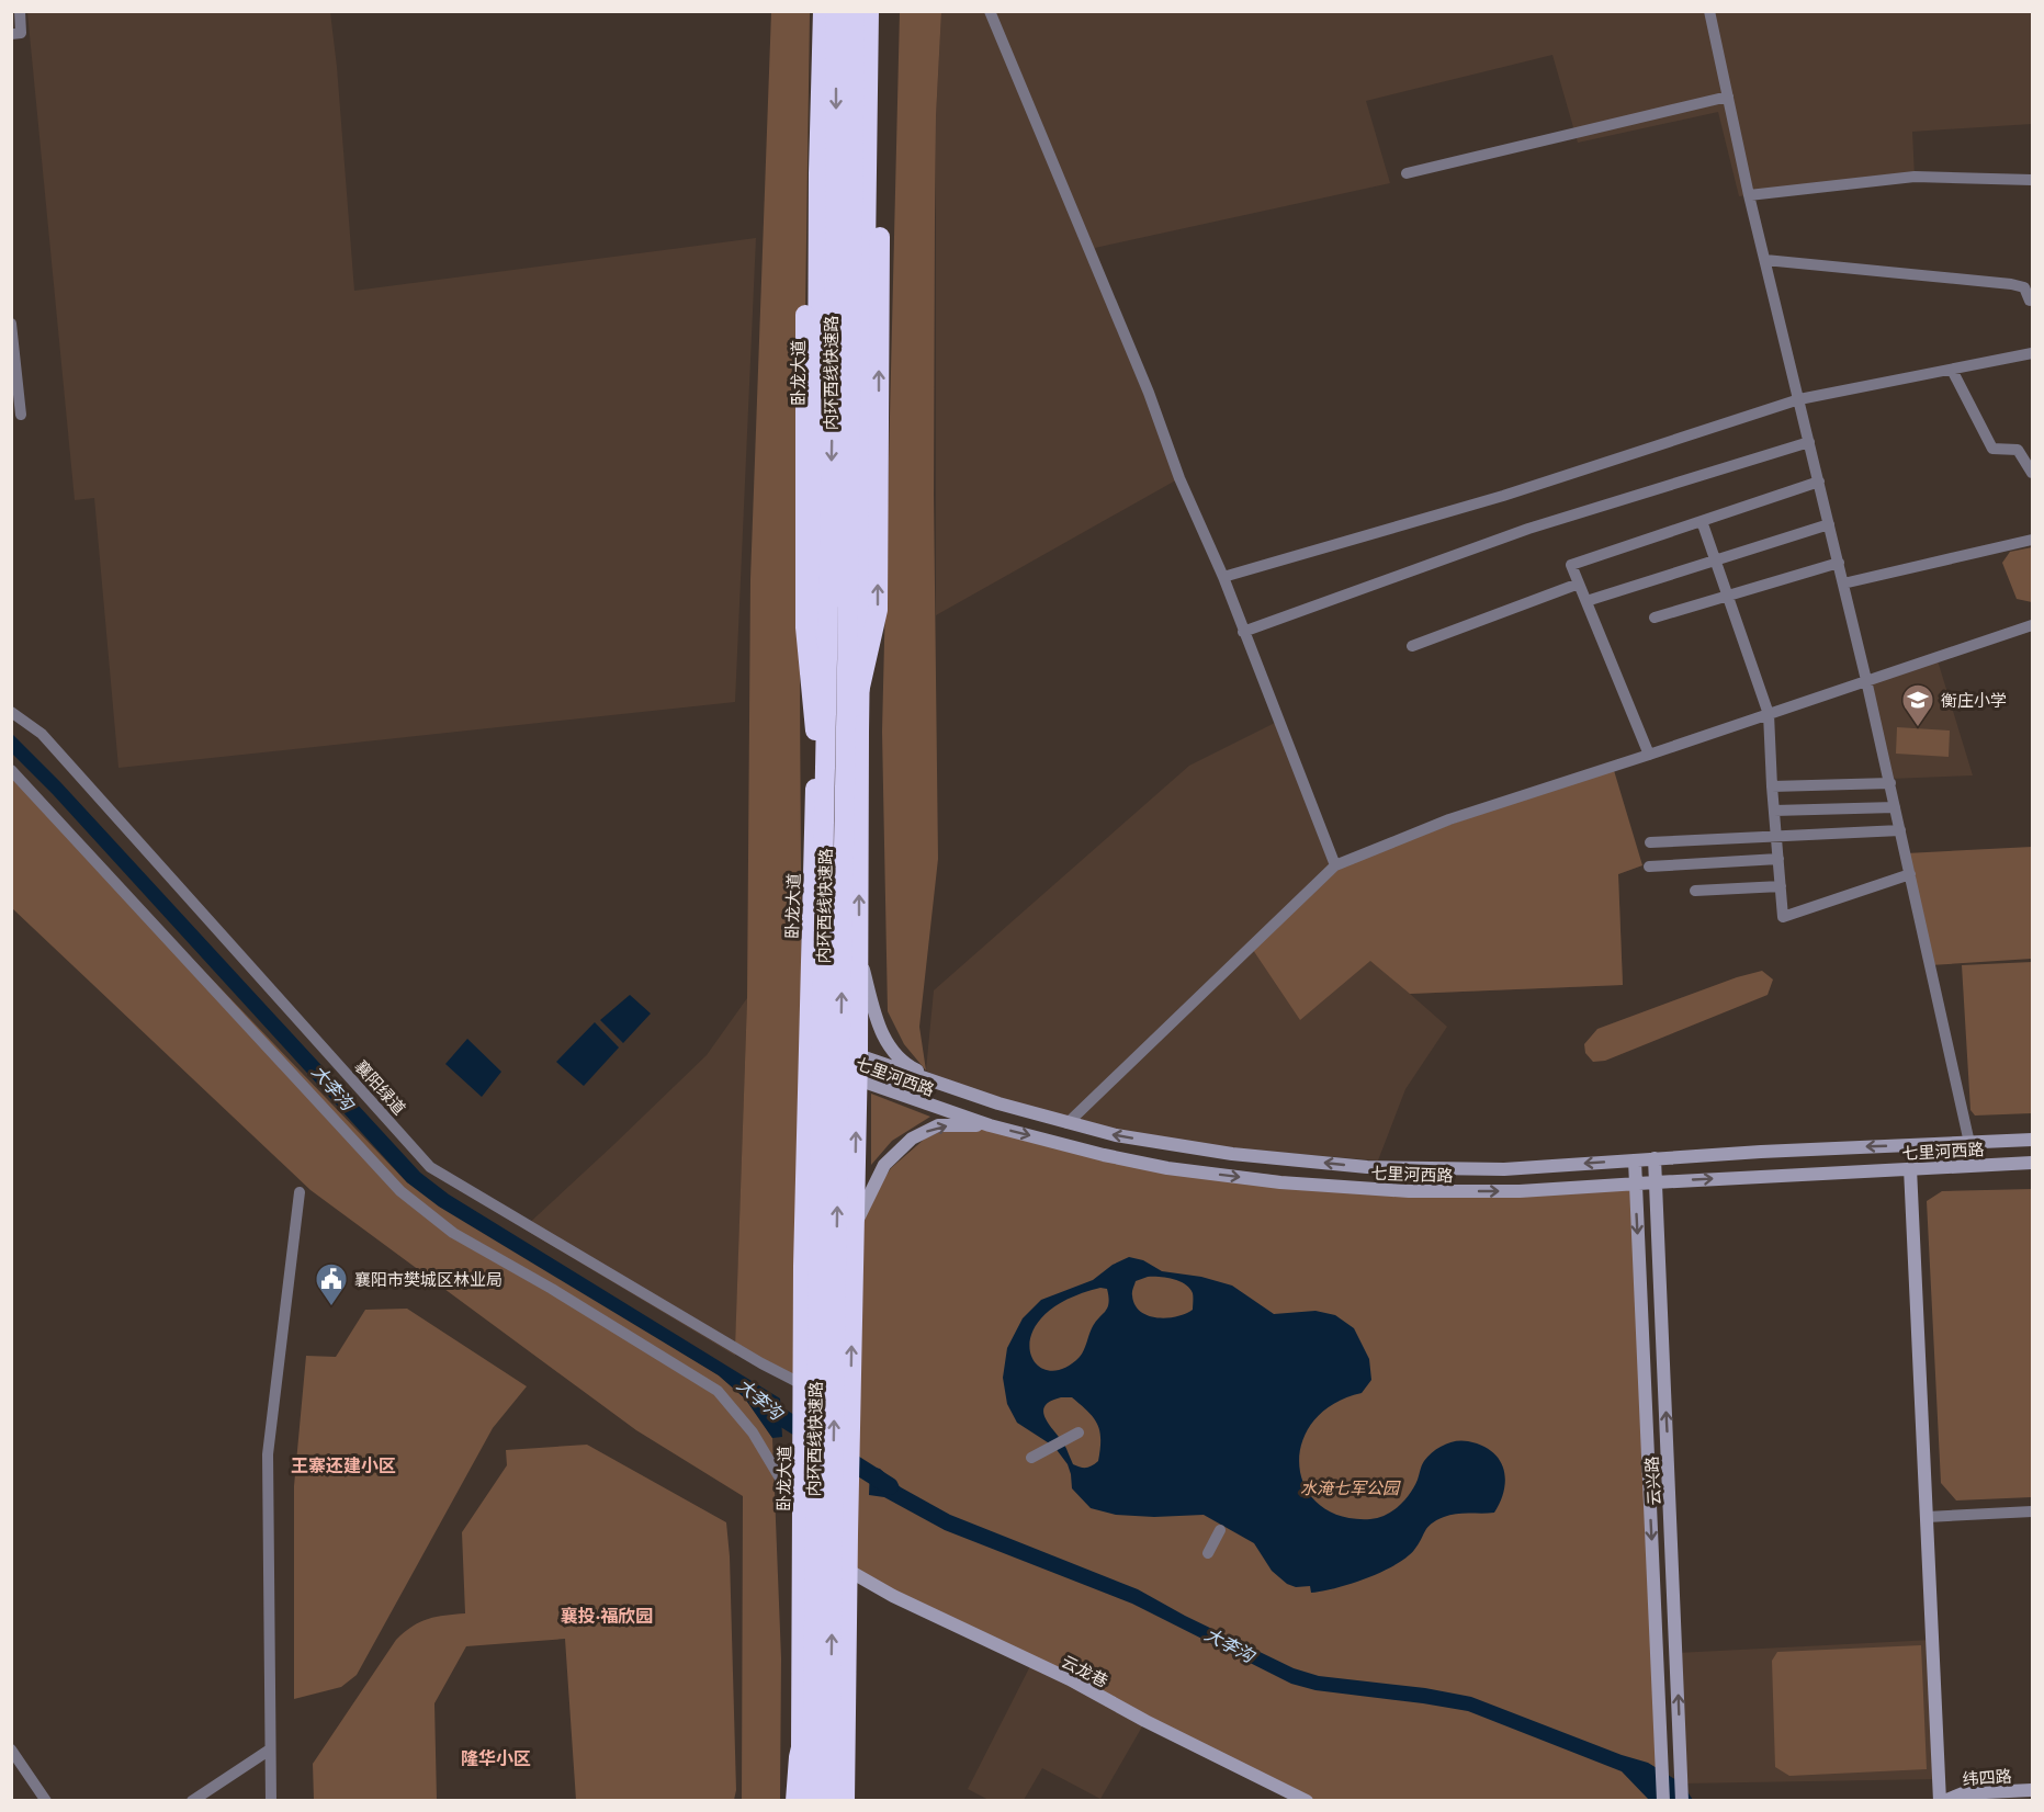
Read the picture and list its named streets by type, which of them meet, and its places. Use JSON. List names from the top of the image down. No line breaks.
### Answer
{"streets":{"highway":["卧龙大道","内环西线快速路"],"street":["七里河西路","襄阳绿道","云兴路","云龙巷","纬四路"]},"crossings":[["卧龙大道","七里河西路"],["卧龙大道","襄阳绿道"],["七里河西路","云兴路"]],"districts":["王寨还建小区","襄投·福欣园","隆华小区"],"water":["大李沟"],"parks":["水淹七军公园"],"places":{"school or university":["衡庄小学"],"public building":["襄阳市樊城区林业局"]}}
